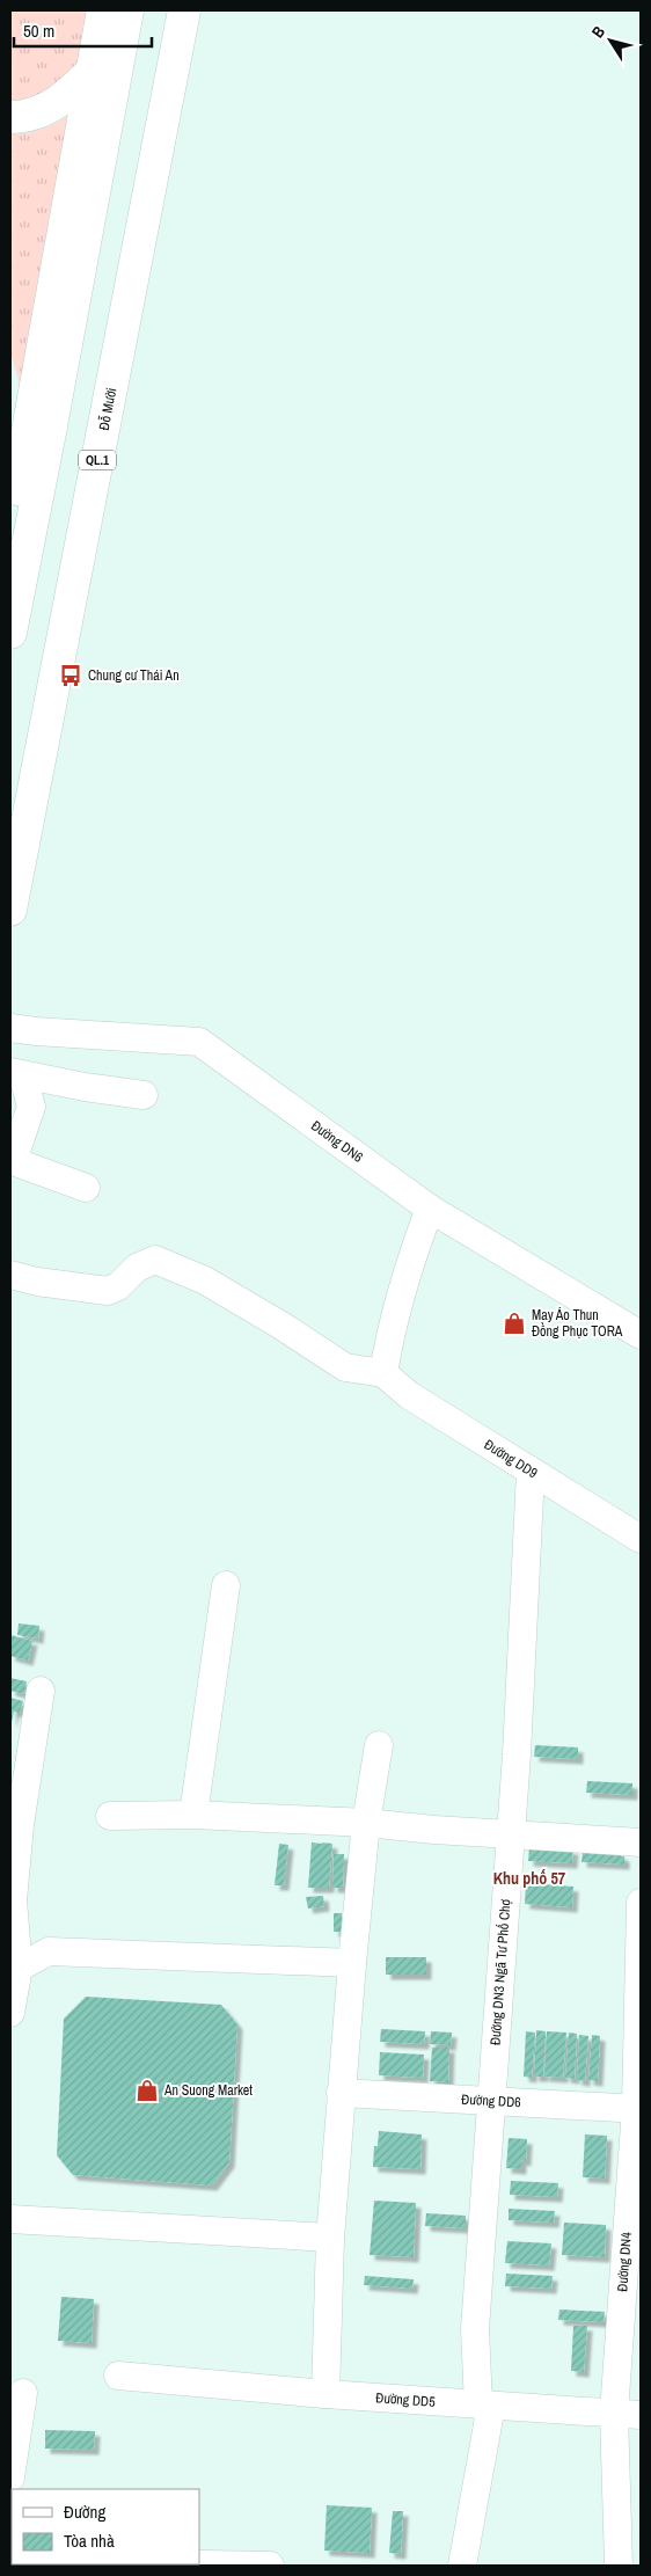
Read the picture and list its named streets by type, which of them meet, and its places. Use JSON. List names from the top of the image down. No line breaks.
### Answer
{"streets":{"highway":["Đỗ Mười","QL.1"],"street":["Đường DN6","Đường DD9","Đường DN3 Ngã Tư Phố Chợ","Đường DD6","Đường DN4","Đường DD5"]},"crossings":[["Đường DD9","Đường DN3 Ngã Tư Phố Chợ"],["Đường DN3 Ngã Tư Phố Chợ","Đường DD6"],["Đường DN3 Ngã Tư Phố Chợ","Đường DD5"],["Đường DD6","Đường DN4"],["Đường DN4","Đường DD5"]],"districts":["Khu phố 57"],"places":{"bus stop":["Chung cư Thái An"],"shop":["May Áo Thun Đồng Phục TORA","An Suong Market"]},"legend":["Đường","Tòa nhà"],"scale_bar":"50 m","north":"top left"}
